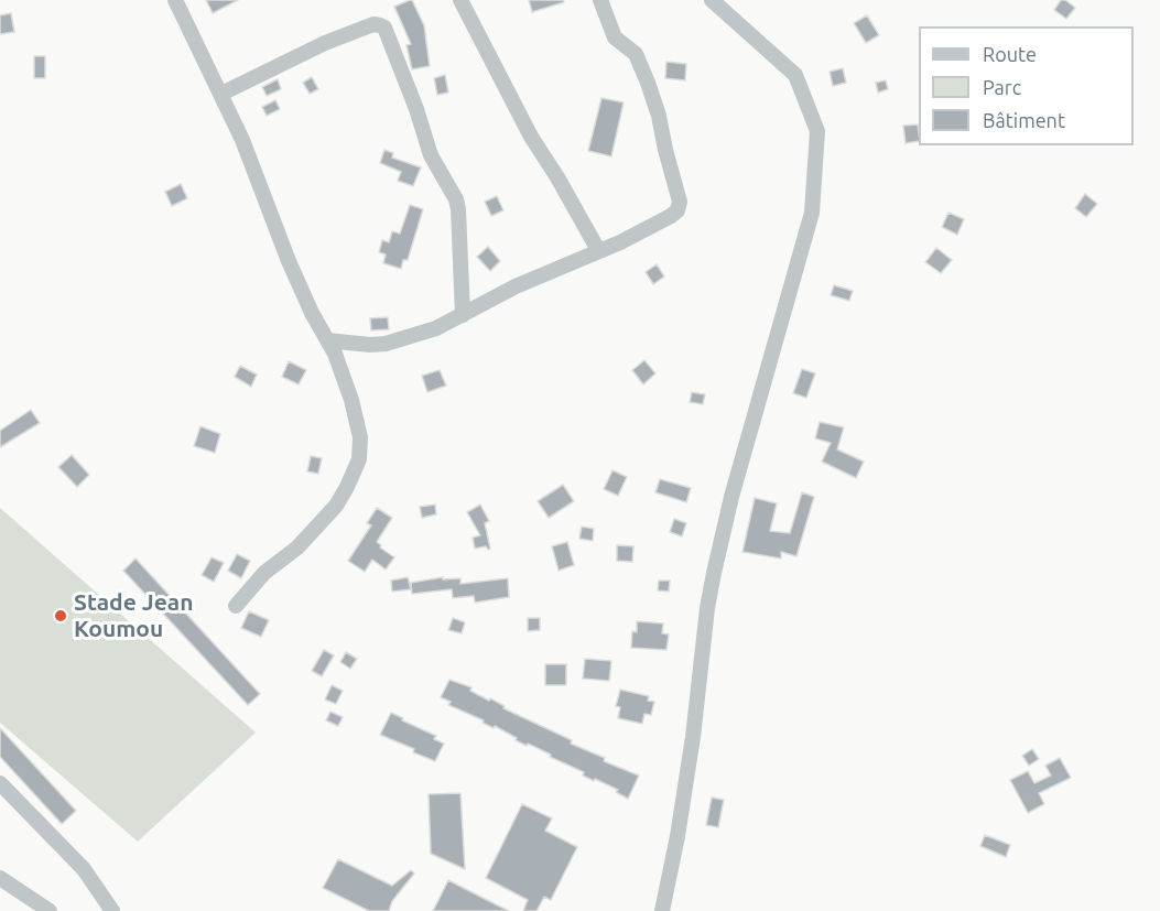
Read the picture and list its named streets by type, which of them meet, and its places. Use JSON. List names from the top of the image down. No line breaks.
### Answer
{"places":["Stade Jean Koumou"],"legend":["Route","Parc","Bâtiment"]}
